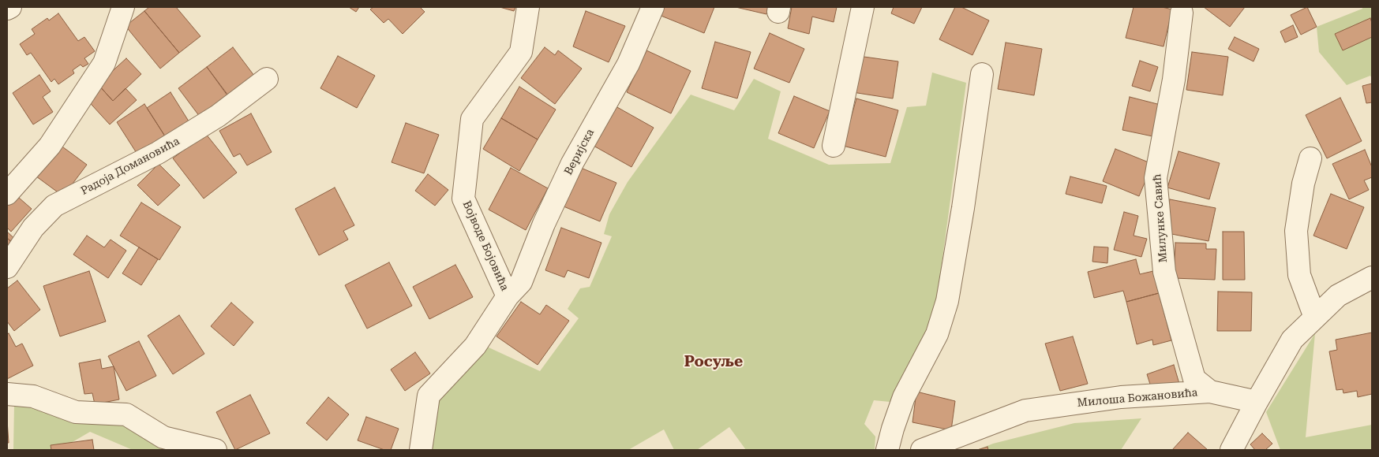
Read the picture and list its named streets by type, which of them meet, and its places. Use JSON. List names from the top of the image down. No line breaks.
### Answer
{"streets":{"street":["Веријска","Радоја Домановића","Милунке Савић","Војводе Бојовића","Милоша Божановића"]},"crossings":[["Веријска","Војводе Бојовића"],["Милунке Савић","Милоша Божановића"]],"districts":["Росуље"]}
